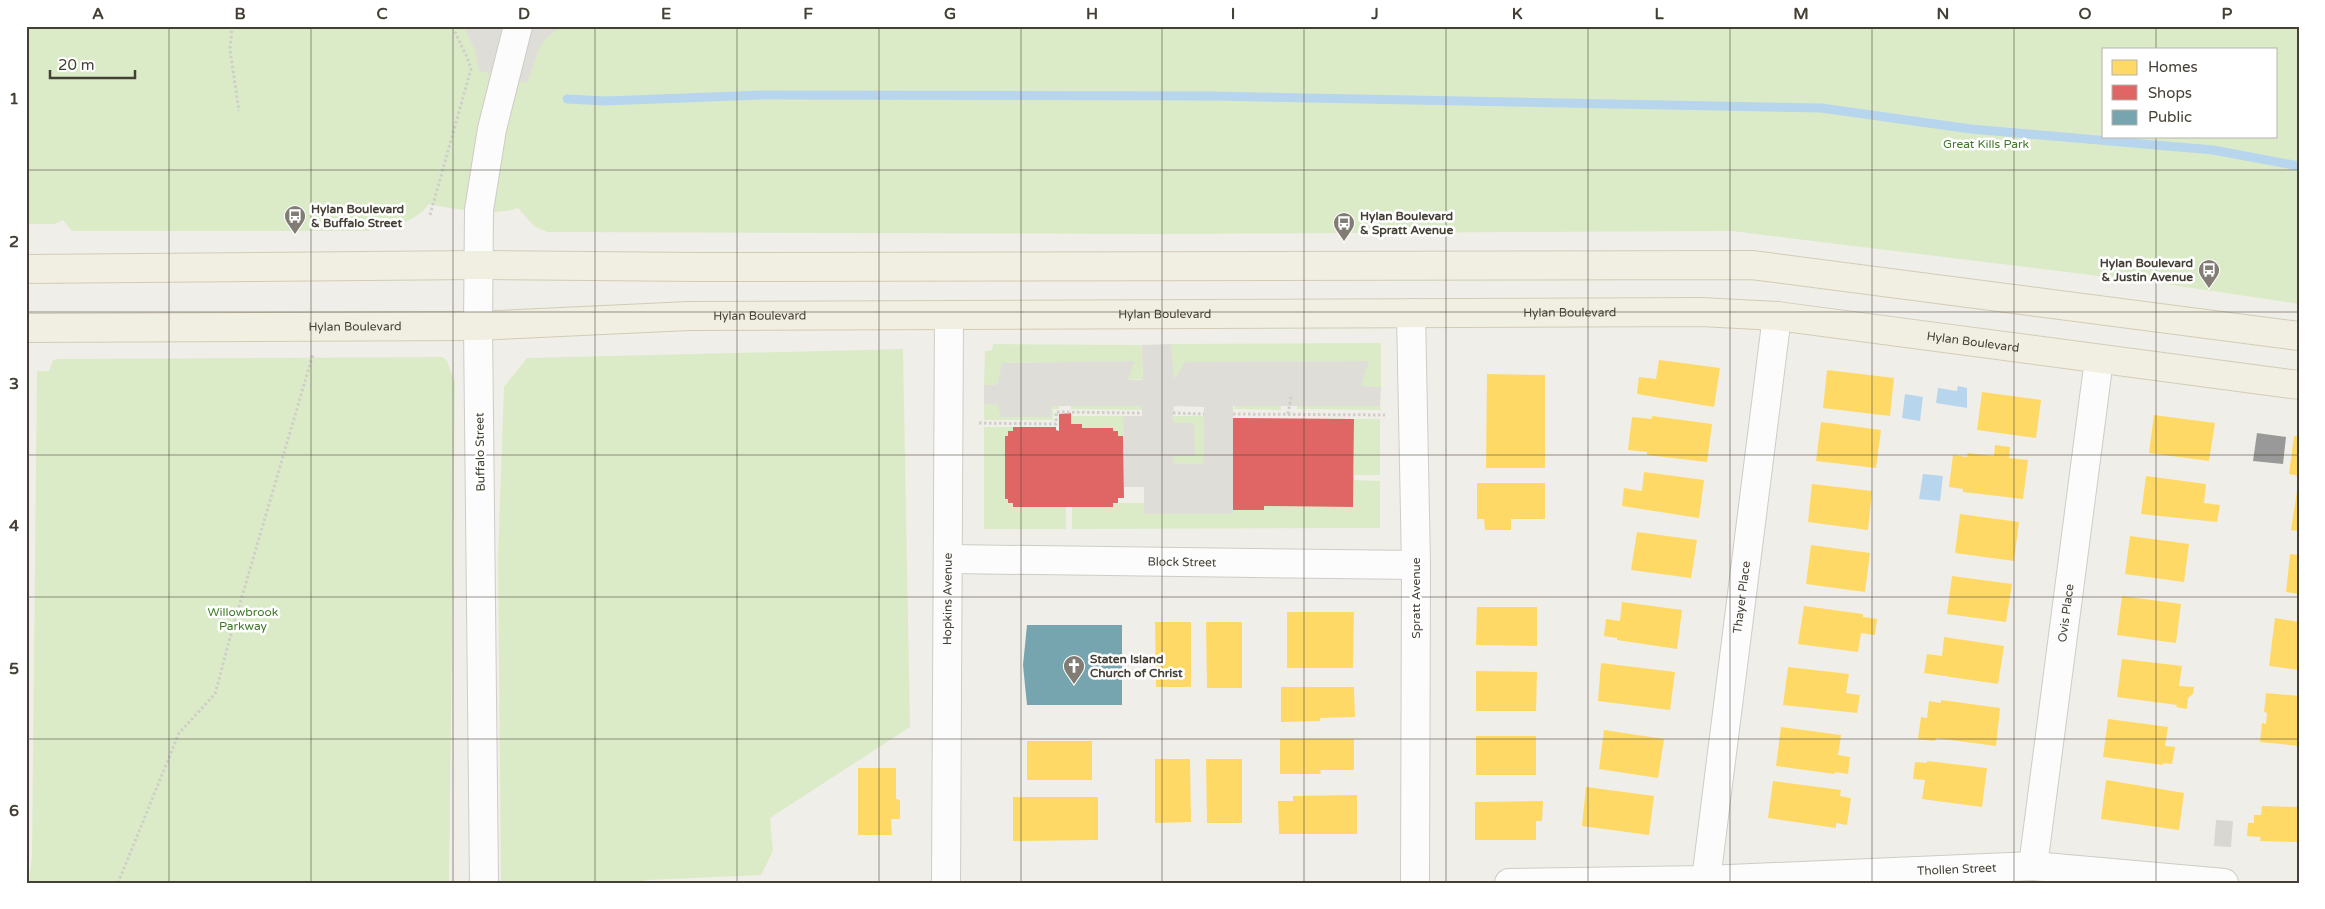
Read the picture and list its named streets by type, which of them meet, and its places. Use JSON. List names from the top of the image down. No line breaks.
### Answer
{"streets":{"main road":["Hylan Boulevard"],"street":["Buffalo Street","Block Street","Spratt Avenue","Thayer Place","Hopkins Avenue","Ovis Place","Thollen Street"]},"crossings":[["Hylan Boulevard","Buffalo Street"],["Hylan Boulevard","Spratt Avenue"],["Hylan Boulevard","Thayer Place"],["Hylan Boulevard","Hopkins Avenue"],["Hylan Boulevard","Ovis Place"],["Block Street","Spratt Avenue"],["Block Street","Hopkins Avenue"],["Thayer Place","Thollen Street"],["Ovis Place","Thollen Street"]],"parks":["Great Kills Park","Willowbrook Parkway"],"places":{"bus stop":["Hylan Boulevard & Buffalo Street","Hylan Boulevard & Spratt Avenue","Hylan Boulevard & Justin Avenue"],"church":["Staten Island Church of Christ"]},"legend":["Homes","Shops","Public"],"scale_bar":"20 m","grid":{"columns":["A","B","C","D","E","F","G","H","I","J","K","L","M","N","O","P"],"rows":["1","2","3","4","5","6"]}}
